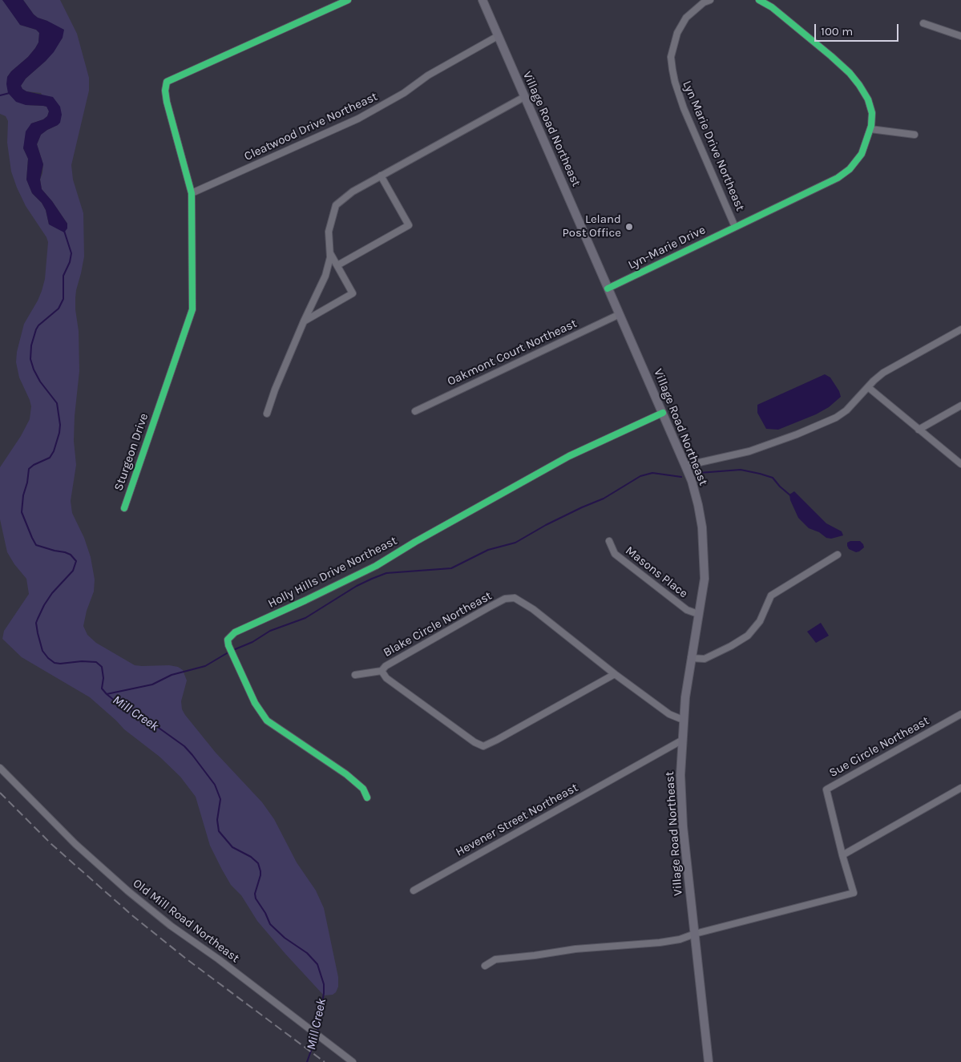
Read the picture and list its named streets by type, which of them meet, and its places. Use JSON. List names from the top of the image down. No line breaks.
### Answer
{"streets":{"main road":["Village Road Northeast"],"street":["Cleatwood Drive Northeast","Lyn Marie Drive Northeast","Lyn-Marie Drive","Oakmont Court Northeast","Sturgeon Drive","Holly Hills Drive Northeast","Masons Place","Blake Circle Northeast","Sue Circle Northeast","Hevener Street Northeast","Old Mill Road Northeast"]},"crossings":[["Cleatwood Drive Northeast","Village Road Northeast"],["Cleatwood Drive Northeast","Sturgeon Drive"],["Village Road Northeast","Lyn-Marie Drive"],["Village Road Northeast","Oakmont Court Northeast"],["Village Road Northeast","Holly Hills Drive Northeast"],["Village Road Northeast","Masons Place"],["Village Road Northeast","Blake Circle Northeast"],["Village Road Northeast","Sue Circle Northeast"],["Village Road Northeast","Hevener Street Northeast"],["Lyn Marie Drive Northeast","Lyn-Marie Drive"]],"water":["Mill Creek"],"places":["Leland Post Office"],"scale_bar":"100 m"}
